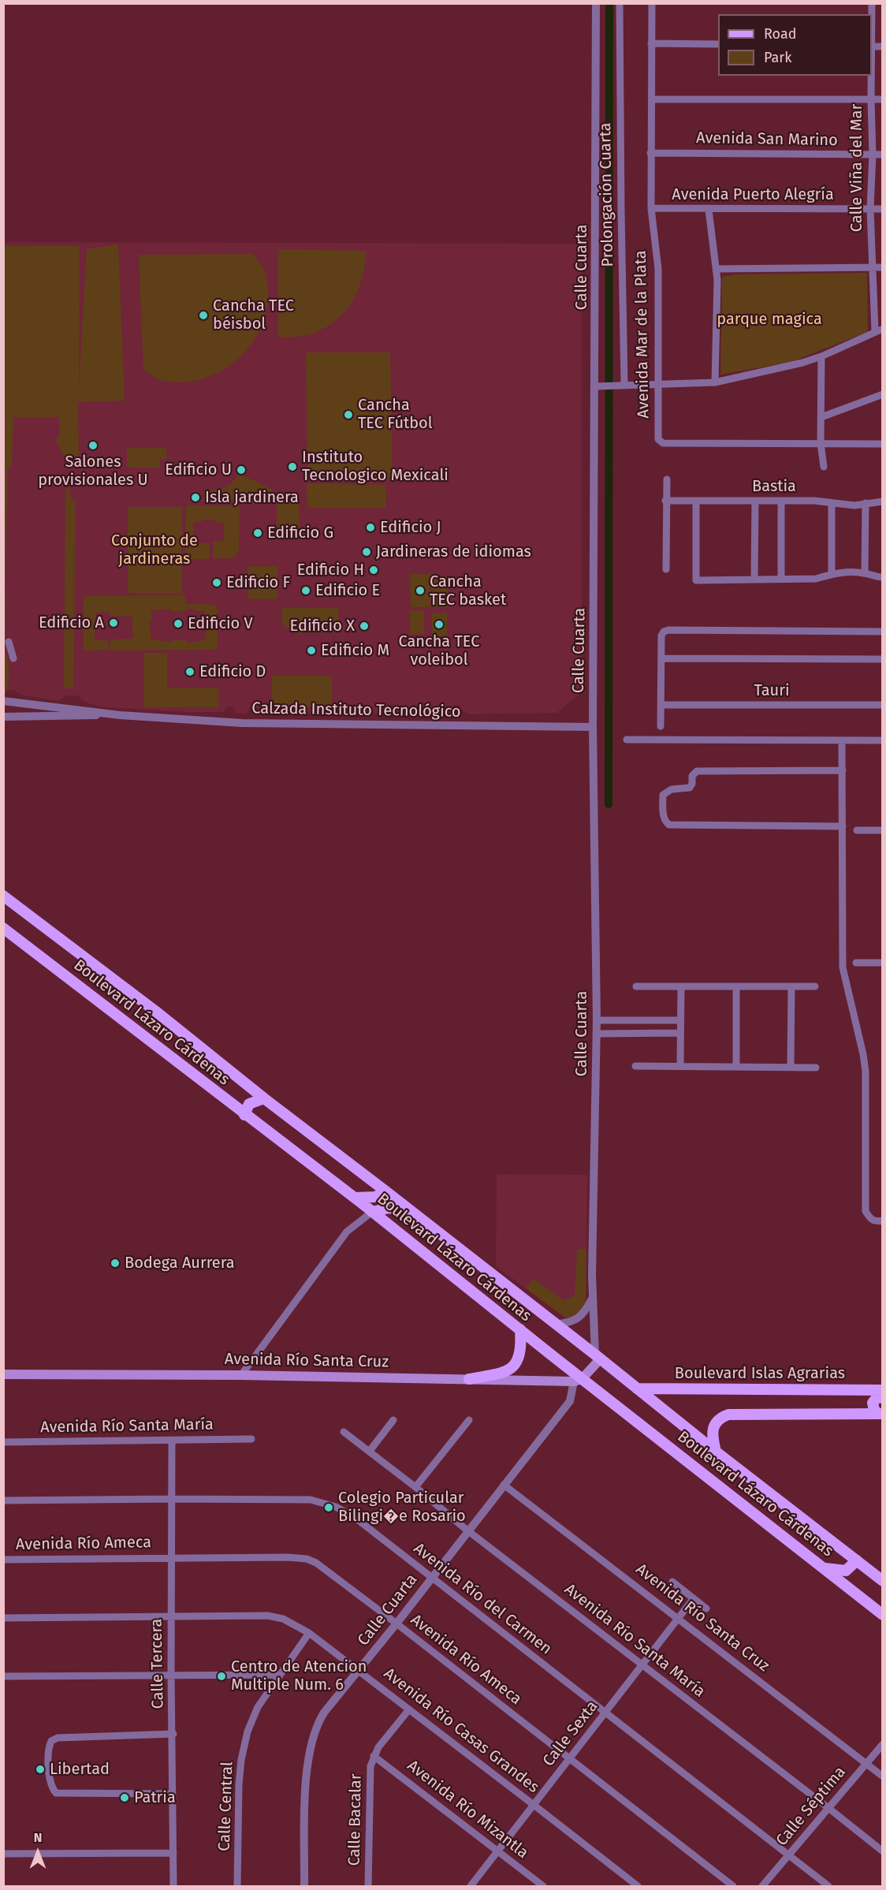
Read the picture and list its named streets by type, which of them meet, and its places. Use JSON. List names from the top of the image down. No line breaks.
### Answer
{"streets":{"main road":["Boulevard Lázaro Cárdenas","Avenida Río Santa Cruz","Boulevard Islas Agrarias"],"street":["Avenida San Marino","Calle Viña del Mar","Prolongación Cuarta","Avenida Puerto Alegría","Calle Cuarta","Avenida Mar de la Plata","Bastia","Tauri","Calzada Instituto Tecnológico","Avenida Río Santa María","Avenida Río Ameca","Avenida Río del Carmen","Calle Tercera","Avenida Río Casas Grandes","Calle Sexta","Calle Central","Calle Séptima","Avenida Río Mizantla","Calle Bacalar"]},"crossings":[["Avenida San Marino","Calle Viña del Mar"],["Avenida San Marino","Avenida Mar de la Plata"],["Calle Viña del Mar","Avenida Puerto Alegría"],["Avenida Puerto Alegría","Avenida Mar de la Plata"],["Calle Cuarta","Calzada Instituto Tecnológico"],["Calle Cuarta","Boulevard Lázaro Cárdenas"],["Calle Cuarta","Avenida Río Santa Cruz"],["Calle Cuarta","Avenida Río Santa María"],["Calle Cuarta","Avenida Río Ameca"],["Calle Cuarta","Avenida Río del Carmen"],["Calle Cuarta","Avenida Río Casas Grandes"],["Boulevard Lázaro Cárdenas","Avenida Río Santa Cruz"],["Boulevard Lázaro Cárdenas","Boulevard Islas Agrarias"],["Avenida Río Santa Cruz","Calle Sexta"],["Avenida Río Santa Cruz","Calle Séptima"],["Avenida Río Santa María","Calle Tercera"],["Avenida Río Santa María","Calle Sexta"],["Avenida Río Santa María","Calle Séptima"],["Avenida Río Ameca","Calle Tercera"],["Avenida Río Ameca","Calle Sexta"],["Avenida Río del Carmen","Calle Tercera"],["Avenida Río del Carmen","Calle Sexta"],["Avenida Río del Carmen","Calle Séptima"],["Calle Tercera","Avenida Río Casas Grandes"],["Avenida Río Casas Grandes","Calle Sexta"],["Avenida Río Casas Grandes","Calle Central"],["Avenida Río Casas Grandes","Calle Bacalar"],["Calle Sexta","Avenida Río Mizantla"],["Avenida Río Mizantla","Calle Bacalar"]],"parks":["parque magica","Conjunto de jardineras"],"places":["Cancha TEC béisbol","Cancha TEC Fútbol","Salones provisionales U","Instituto Tecnologico Mexicali","Edificio U","Isla jardinera","Edificio J","Edificio G","Jardineras de idiomas","Edificio H","Edificio F","Edificio E","Cancha TEC basket","Edificio A","Edificio V","Cancha TEC voleibol","Edificio X","Edificio M","Edificio D","Bodega Aurrera","Colegio Particular Bilingi�e Rosario","Centro de Atencion Multiple Num. 6","Libertad","Patria"],"legend":["Road","Park"],"north":"top"}
